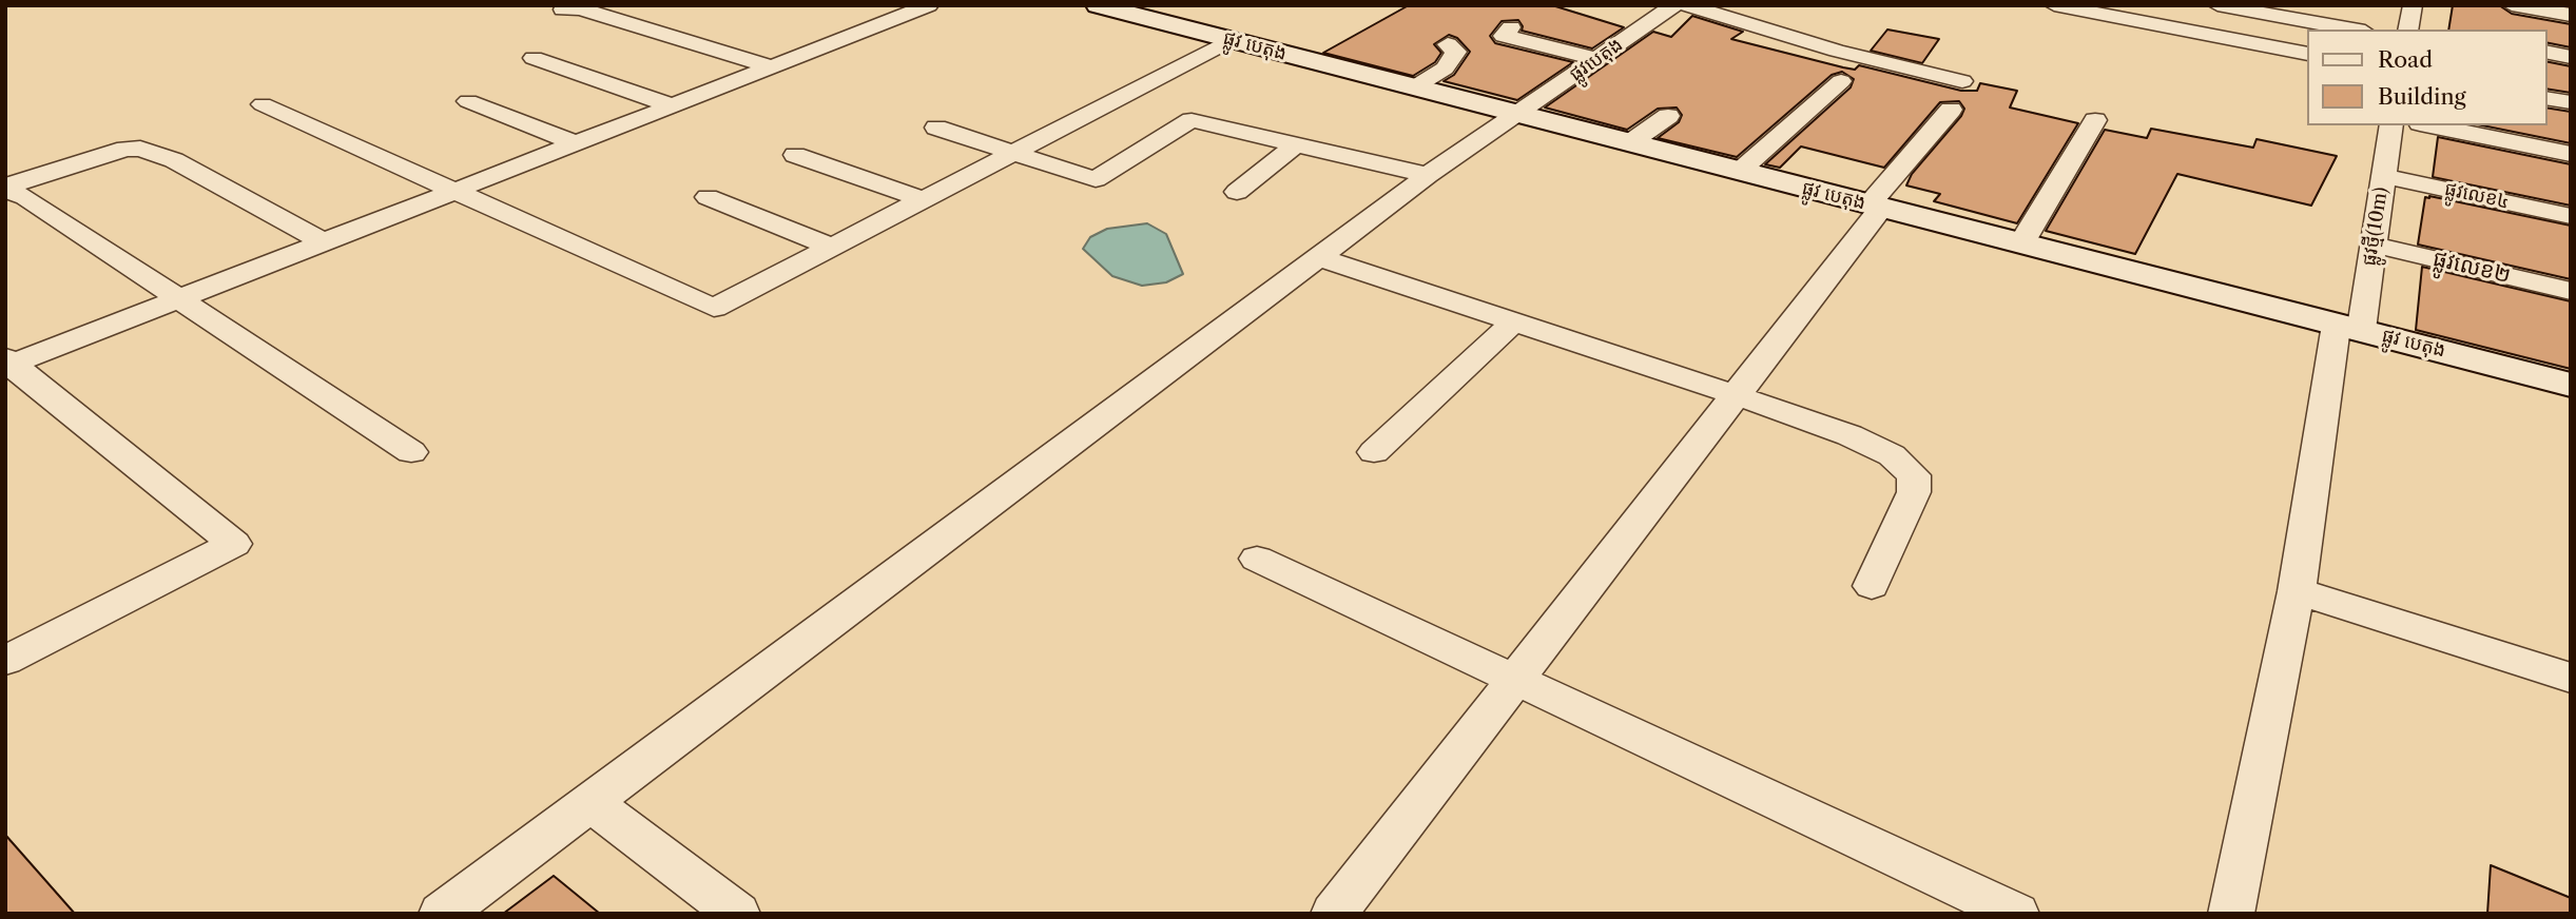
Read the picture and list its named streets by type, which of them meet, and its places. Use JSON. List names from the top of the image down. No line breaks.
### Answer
{"streets":{"street":["ផ្លូវ បេតុង","ផ្លូវបេតុង","ផ្លូវលេខ៤","ផ្លូវថ្មី(10m)","ផ្លូវលេខ២"]},"crossings":[["ផ្លូវ បេតុង","ផ្លូវបេតុង"],["ផ្លូវ បេតុង","ផ្លូវថ្មី(10m)"],["ផ្លូវលេខ៤","ផ្លូវថ្មី(10m)"],["ផ្លូវថ្មី(10m)","ផ្លូវលេខ២"]],"legend":["Road","Building"]}
